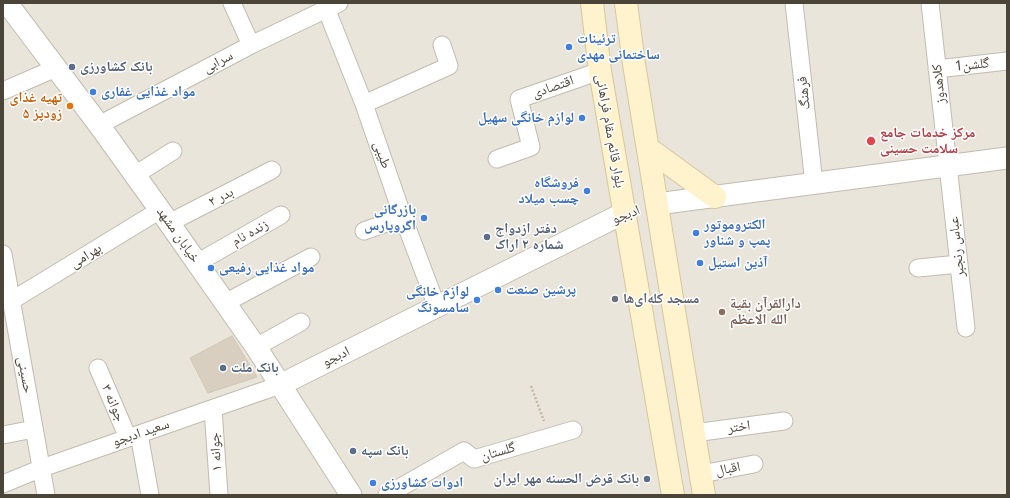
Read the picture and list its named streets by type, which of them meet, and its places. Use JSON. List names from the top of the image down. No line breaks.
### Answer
{"streets":{"main road":["بلوار قائم مقام فراهانی","ادبجو"],"street":["سرابی","گلشن1","کلاهدوز","اقتصادی","فرهنگ","طیبی","بدر ۲","زنده نام","خیابان مشهد","عباس رنجبر","بهرامی","حسینی","جوانه ۳","اختر","سعید ادبجو","جوانه ۱","گلستان","اقبال"]},"crossings":[["سرابی","طیبی"],["سرابی","خیابان مشهد"],["گلشن1","کلاهدوز"],["کلاهدوز","ادبجو"],["کلاهدوز","عباس رنجبر"],["اقتصادی","بلوار قائم مقام فراهانی"],["فرهنگ","ادبجو"],["بلوار قائم مقام فراهانی","ادبجو"],["طیبی","ادبجو"],["بدر ۲","خیابان مشهد"],["بدر ۲","بهرامی"],["ادبجو","خیابان مشهد"],["ادبجو","عباس رنجبر"],["ادبجو","سعید ادبجو"],["زنده نام","خیابان مشهد"],["خیابان مشهد","بهرامی"],["خیابان مشهد","سعید ادبجو"],["بهرامی","حسینی"],["حسینی","سعید ادبجو"],["جوانه ۳","سعید ادبجو"],["سعید ادبجو","جوانه ۱"]],"places":["ترئینات ساختمانی مهدی","بانک کشاورزی","مواد غذایی غفاری","تهیه غذای زودپز ۵","لوازم خانگی سهیل","مرکز خدمات جامع سلامت حسینی","فروشگاه چسب میلاد","بازرگانی اگروپارس","الکتروموتور پمپ و شناور","دفتر ازدواج شماره ۲ اراک","آذین استیل","مواد غذایی رفیعی","پرشین صنعت","مسجد کله‌ای‌ها","لوازم خانگی سامسونگ","دارالقرآن بقیة الله الاعظم","بانک ملت","بانک سپه","بانک قرض الحسنه مهر ایران","ادوات کشاورزی"]}
